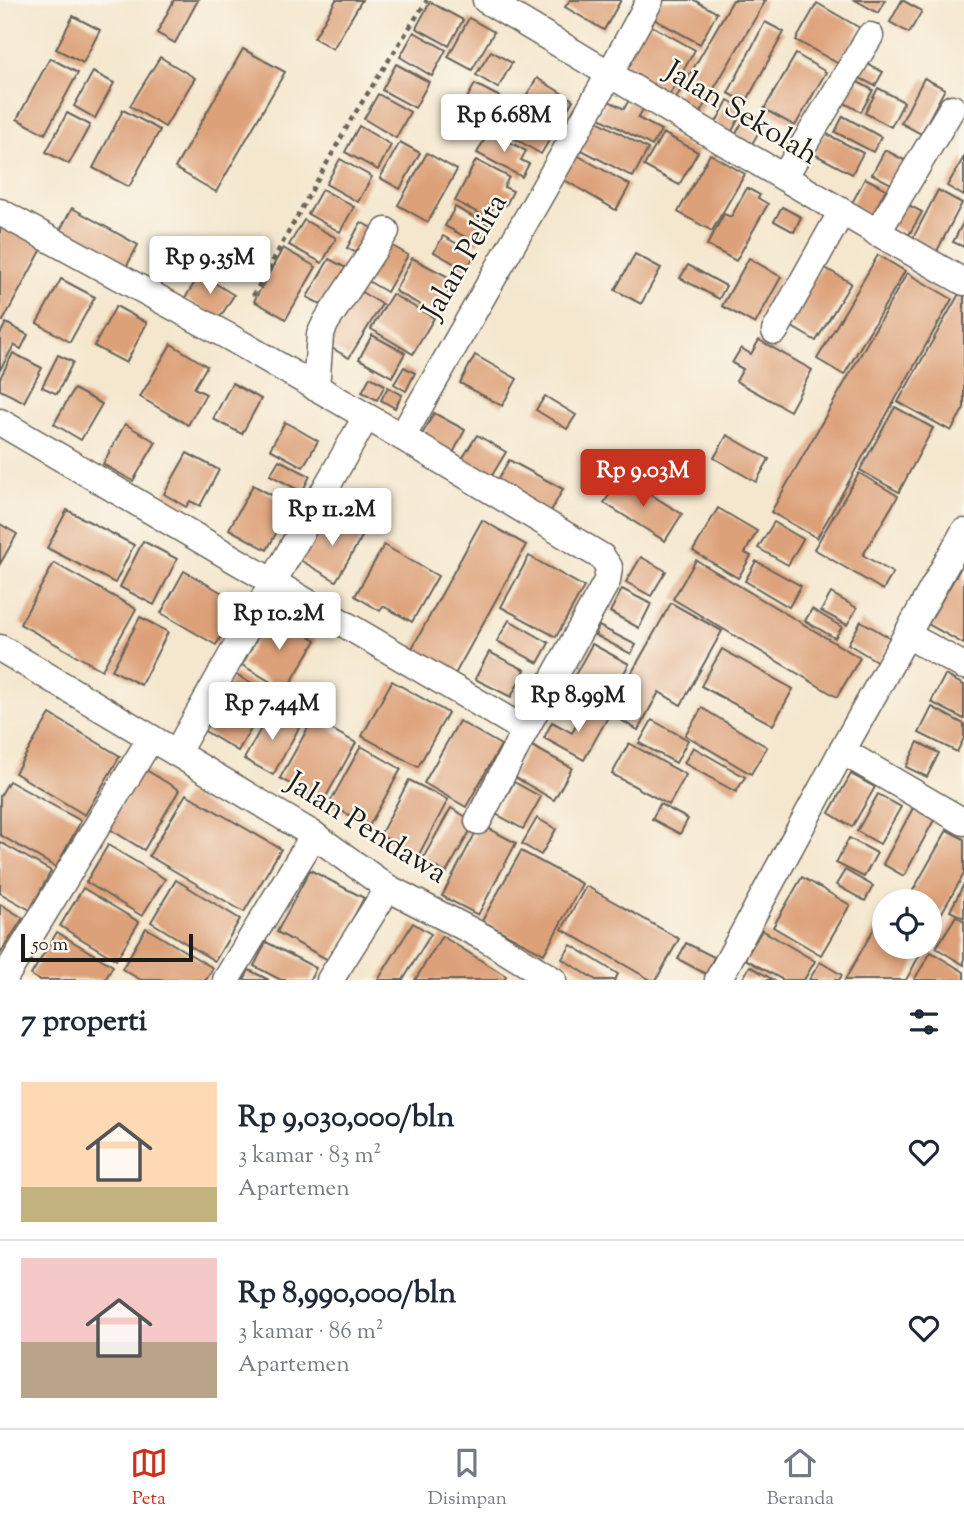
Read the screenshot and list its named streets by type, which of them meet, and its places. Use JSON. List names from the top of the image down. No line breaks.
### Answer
{"streets":{"street":["Jalan Sekolah","Jalan Pelita","Jalan Pendawa"]},"crossings":[["Jalan Sekolah","Jalan Pelita"]],"scale_bar":"50 m","page":{"price":["Rp 6.68M","Rp 9.35M","Rp 9.03M","Rp 11.2M","Rp 10.2M","Rp 8.99M","Rp 7.44M"],"scale":"50 m","heading":"7 properti","list":[{"name":"Rp 9,030,000/bln","note":"3 kamar · 83 m² · Apartemen"},{"name":"Rp 8,990,000/bln","note":"3 kamar · 86 m² · Apartemen"}],"tabs":["Peta","Disimpan","Beranda"]}}
